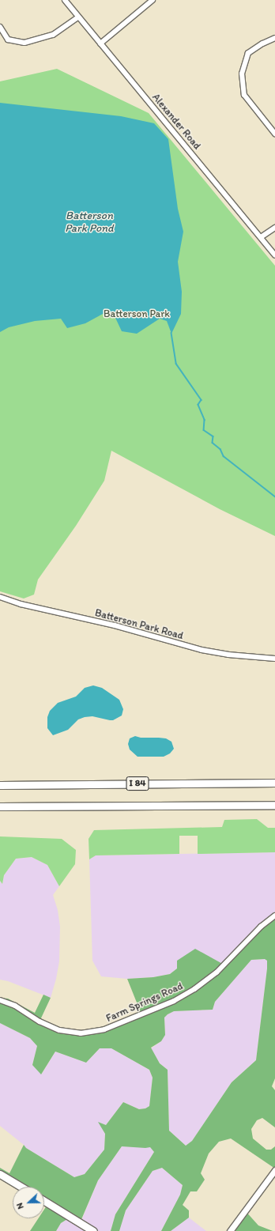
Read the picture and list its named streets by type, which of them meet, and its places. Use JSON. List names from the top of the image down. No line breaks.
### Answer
{"streets":{"highway":["I 84"],"street":["Alexander Road","Batterson Park Road","Farm Springs Road"]},"water":["Batterson Park Pond"],"parks":["Batterson Park"],"north":"left"}
